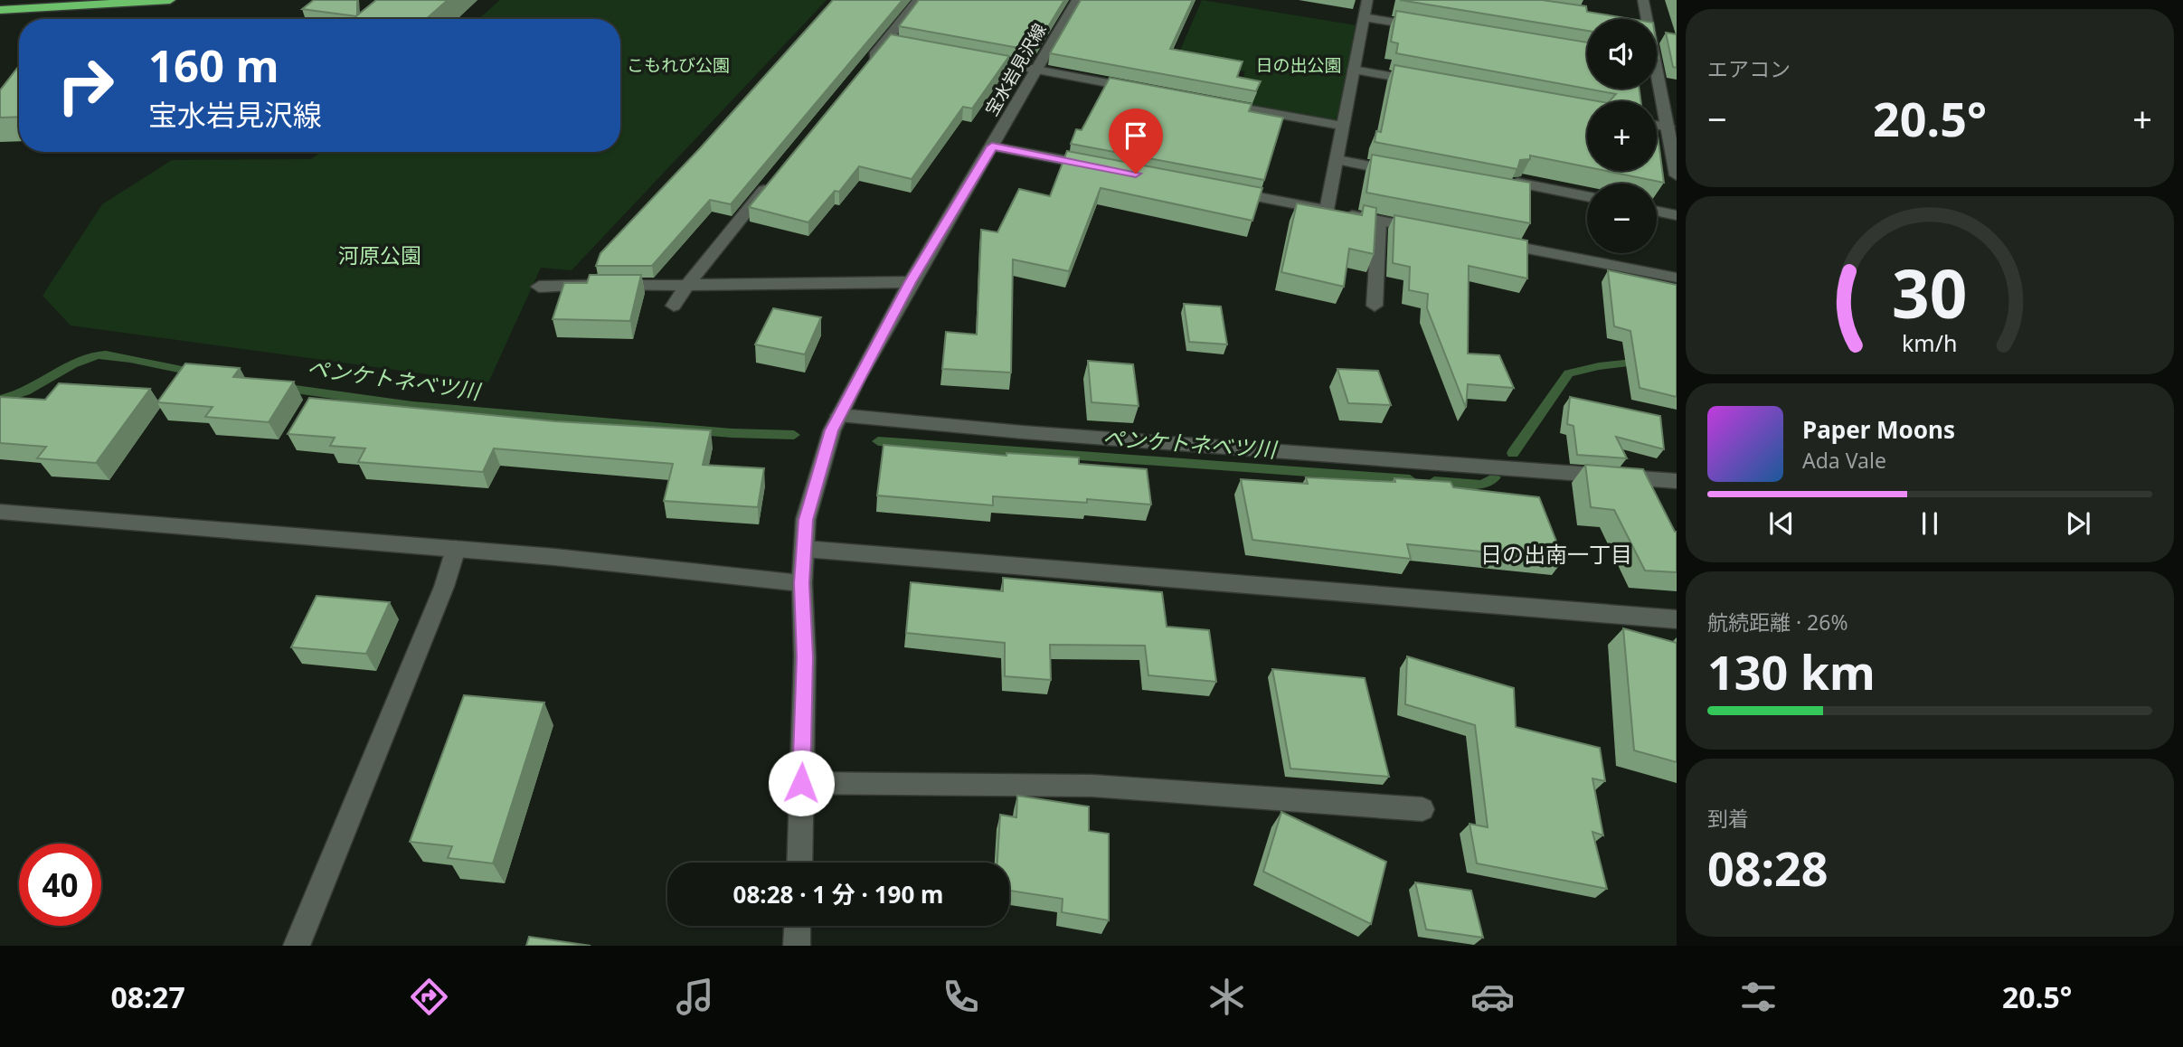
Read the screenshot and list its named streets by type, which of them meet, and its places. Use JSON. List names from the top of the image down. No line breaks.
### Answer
{"streets":{"street":["宝水岩見沢線"]},"districts":["日の出南一丁目"],"water":["ペンケトネベツ川"],"parks":["こもれび公園","日の出公園","河原公園"],"page":{"tile":["エアコン",["航続距離 · 26%","130 km"],["到着","08:28"]],"map_buttons":["+","−"],"turn":["160 m","宝水岩見沢線"],"heat":["−","20.5°","+"],"song":["Paper Moons","Ada Vale"],"limit":"40","trip":"08:28 · 1 分 · 190 m","tabs":["08:27","20.5°"],"gauge":["30","km/h"]}}
